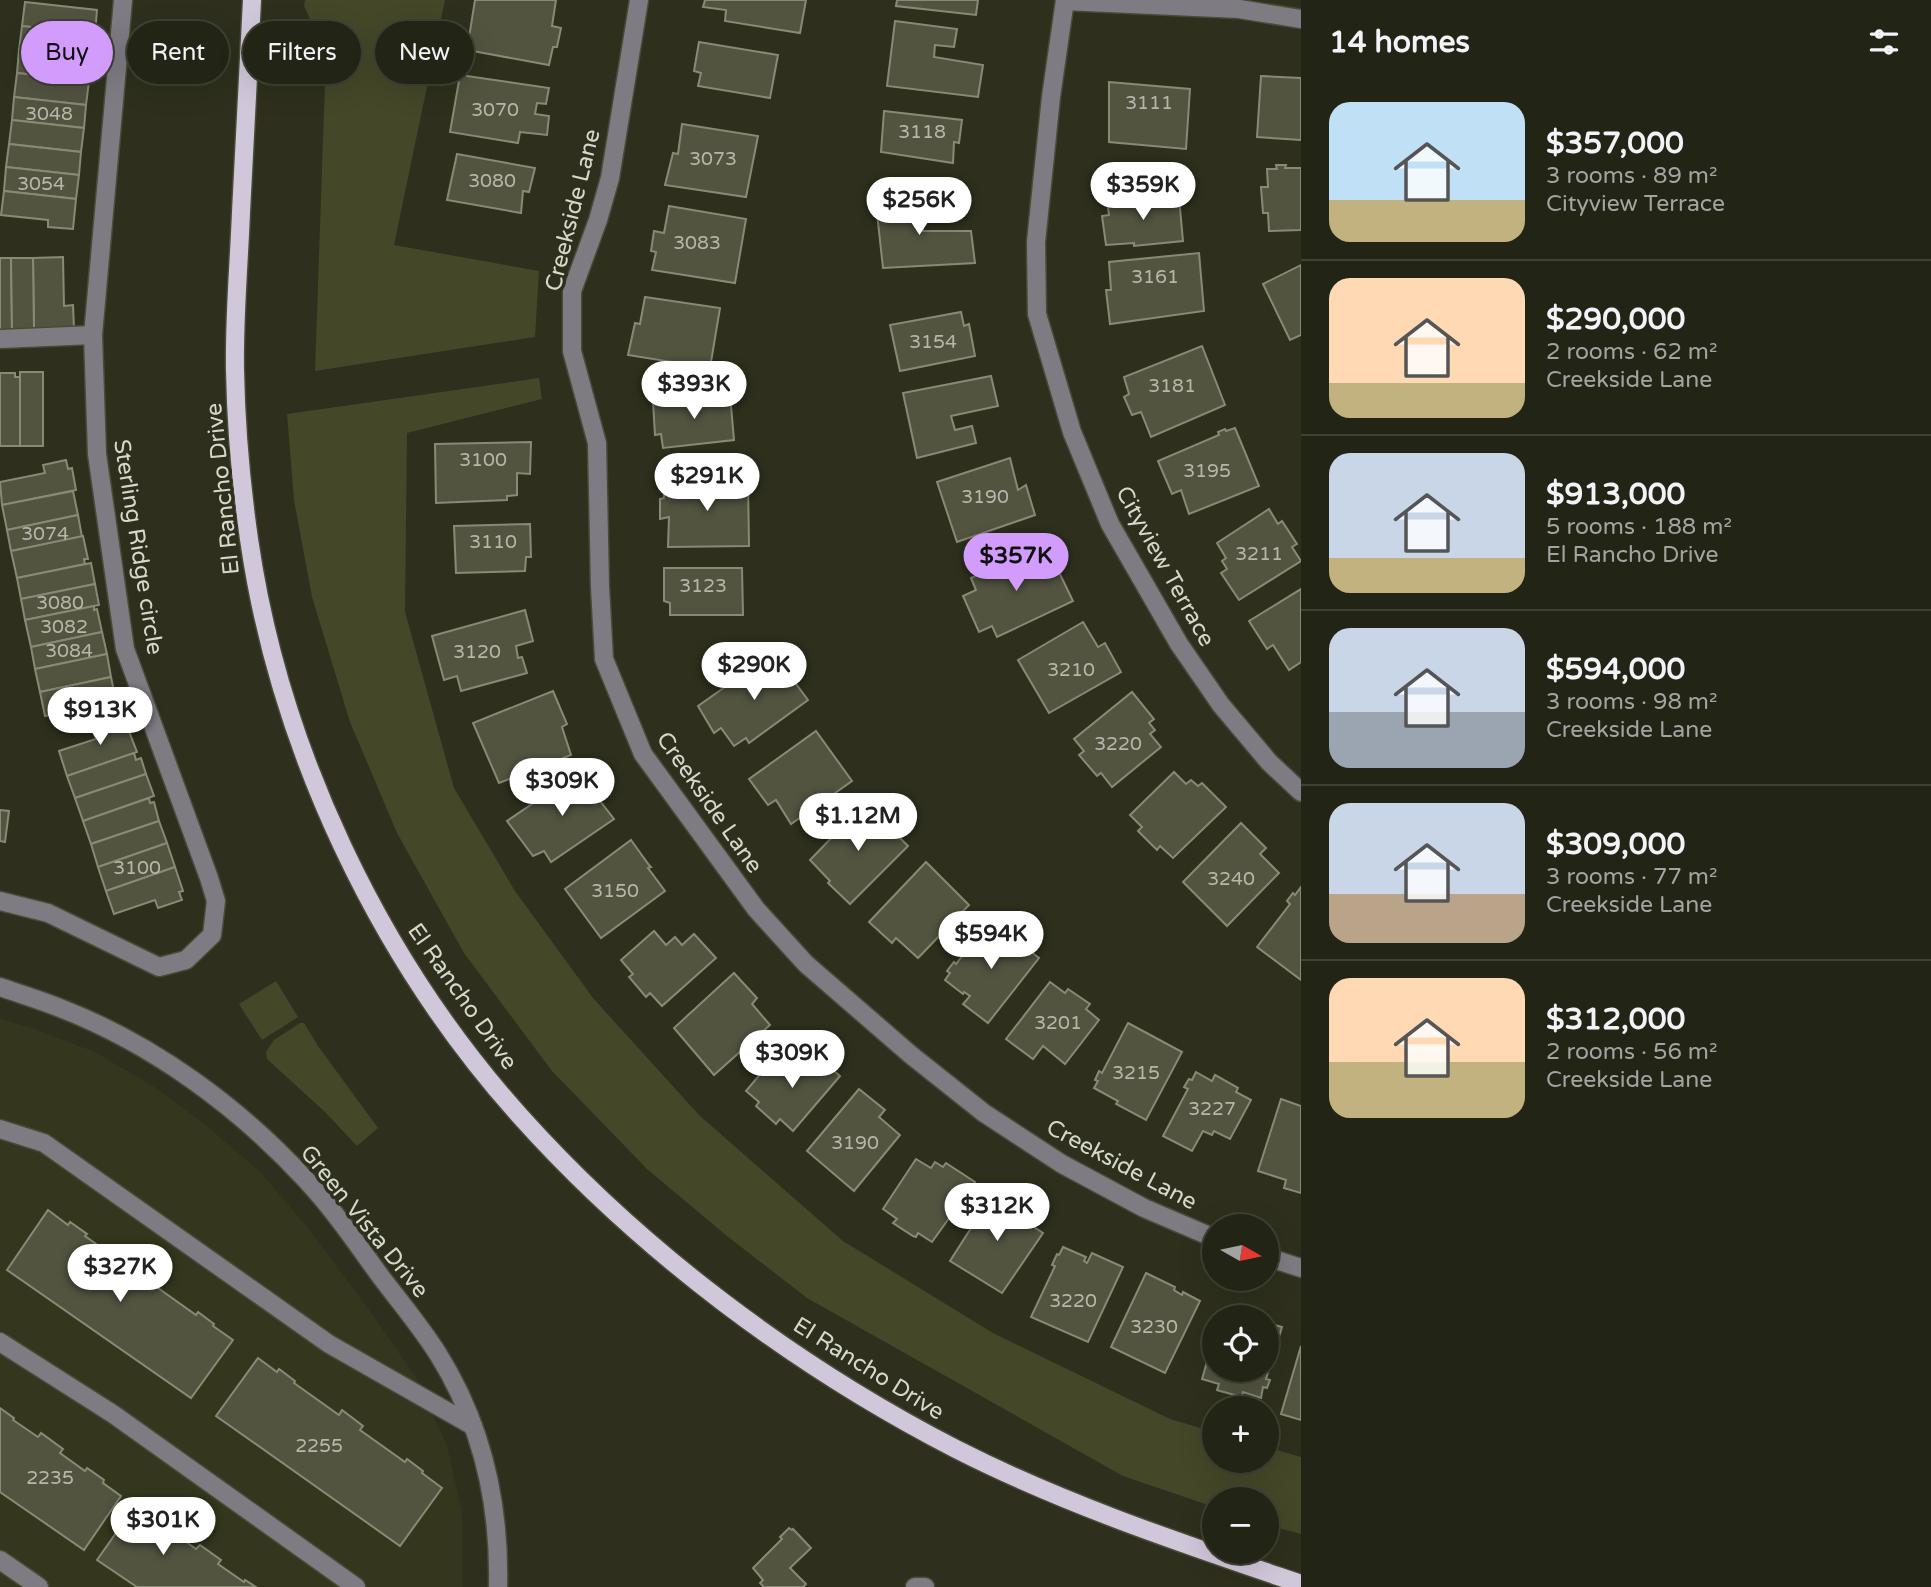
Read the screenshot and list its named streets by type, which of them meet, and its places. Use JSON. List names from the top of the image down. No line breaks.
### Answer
{"streets":{"main road":["El Rancho Drive"],"street":["Creekside Lane","Sterling Ridge circle","Cityview Terrace","Green Vista Drive"]},"house_numbers":["3111","3070","3048","3118","3073","3080","3054","3083","3161","3154","3181","3100","3195","3190","3074","3110","3211","3123","3080","3082","3084","3120","3210","3220","3100","3240","3150","3201","3215","3227","3190","3220","3230","2255","2235"],"north":"right","page":{"heading":"14 homes","chip":["Buy","Rent","Filters","New"],"list":[{"name":"$357,000","note":"3 rooms · 89 m² · Cityview Terrace"},{"name":"$290,000","note":"2 rooms · 62 m² · Creekside Lane"},{"name":"$913,000","note":"5 rooms · 188 m² · El Rancho Drive"},{"name":"$594,000","note":"3 rooms · 98 m² · Creekside Lane"},{"name":"$309,000","note":"3 rooms · 77 m² · Creekside Lane"},{"name":"$312,000","note":"2 rooms · 56 m² · Creekside Lane"}],"price":["$359K","$256K","$393K","$291K","$357K","$290K","$913K","$309K","$1.12M","$594K","$309K","$312K","$327K","$301K"],"map_buttons":["+","−"]}}
